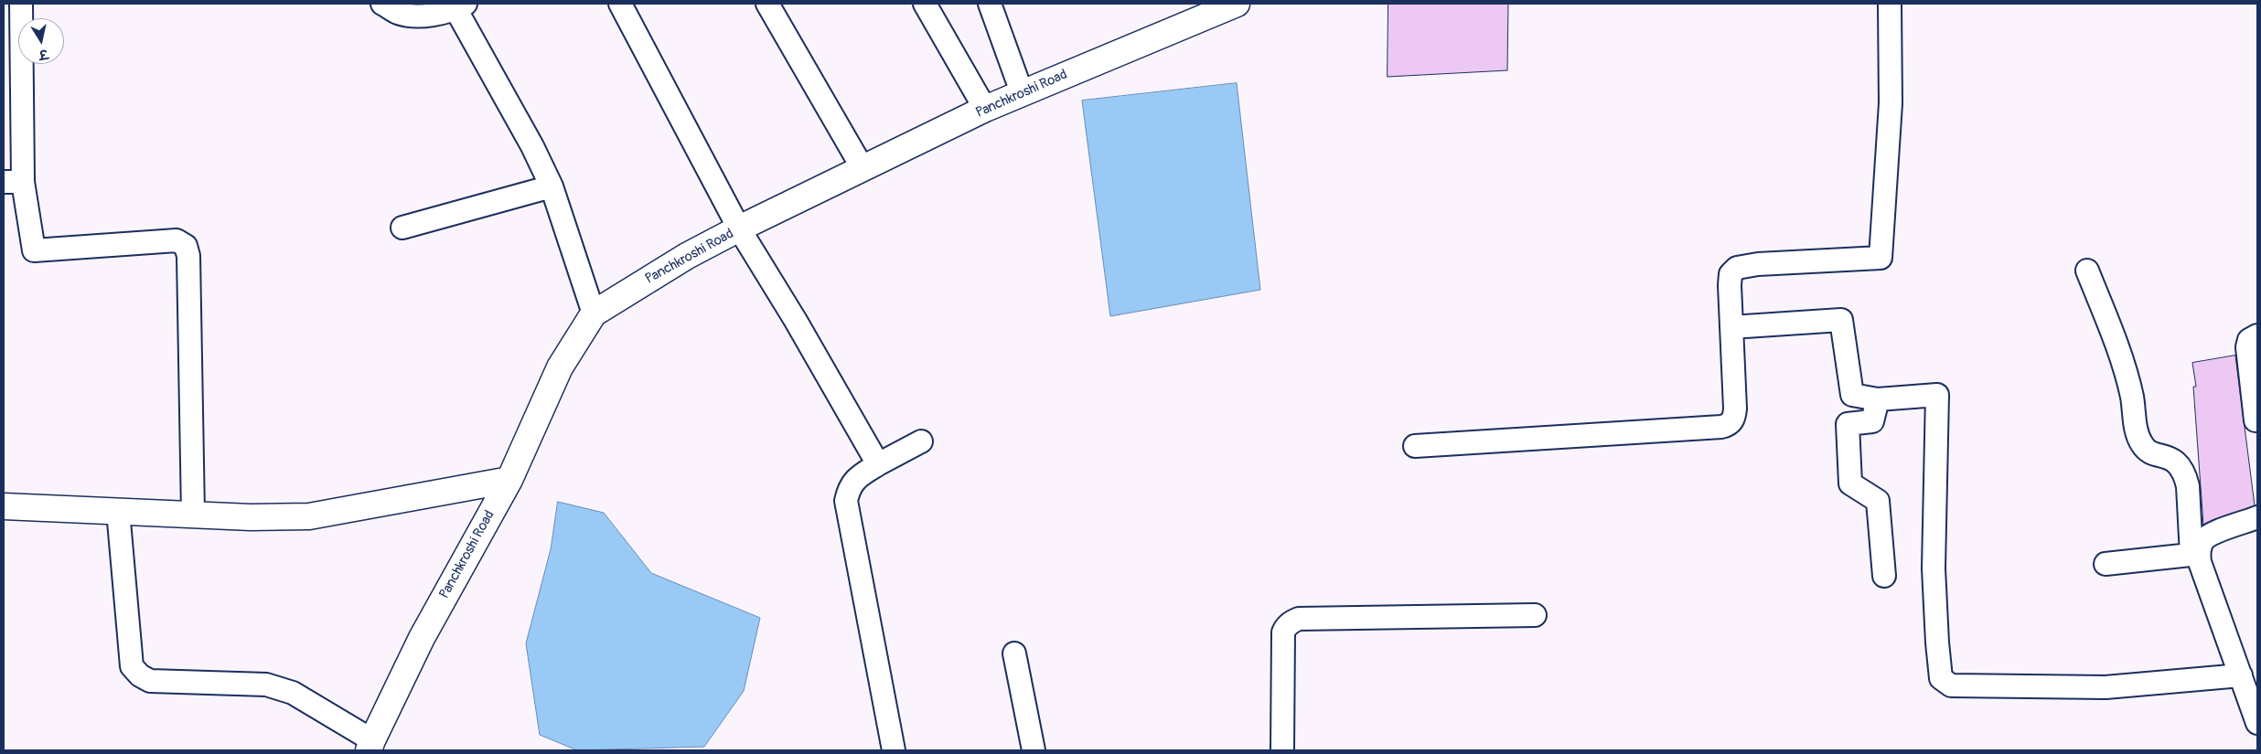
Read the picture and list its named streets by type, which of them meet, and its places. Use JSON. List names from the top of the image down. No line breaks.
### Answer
{"streets":{"street":["Panchkroshi Road"]},"north":"bottom"}
